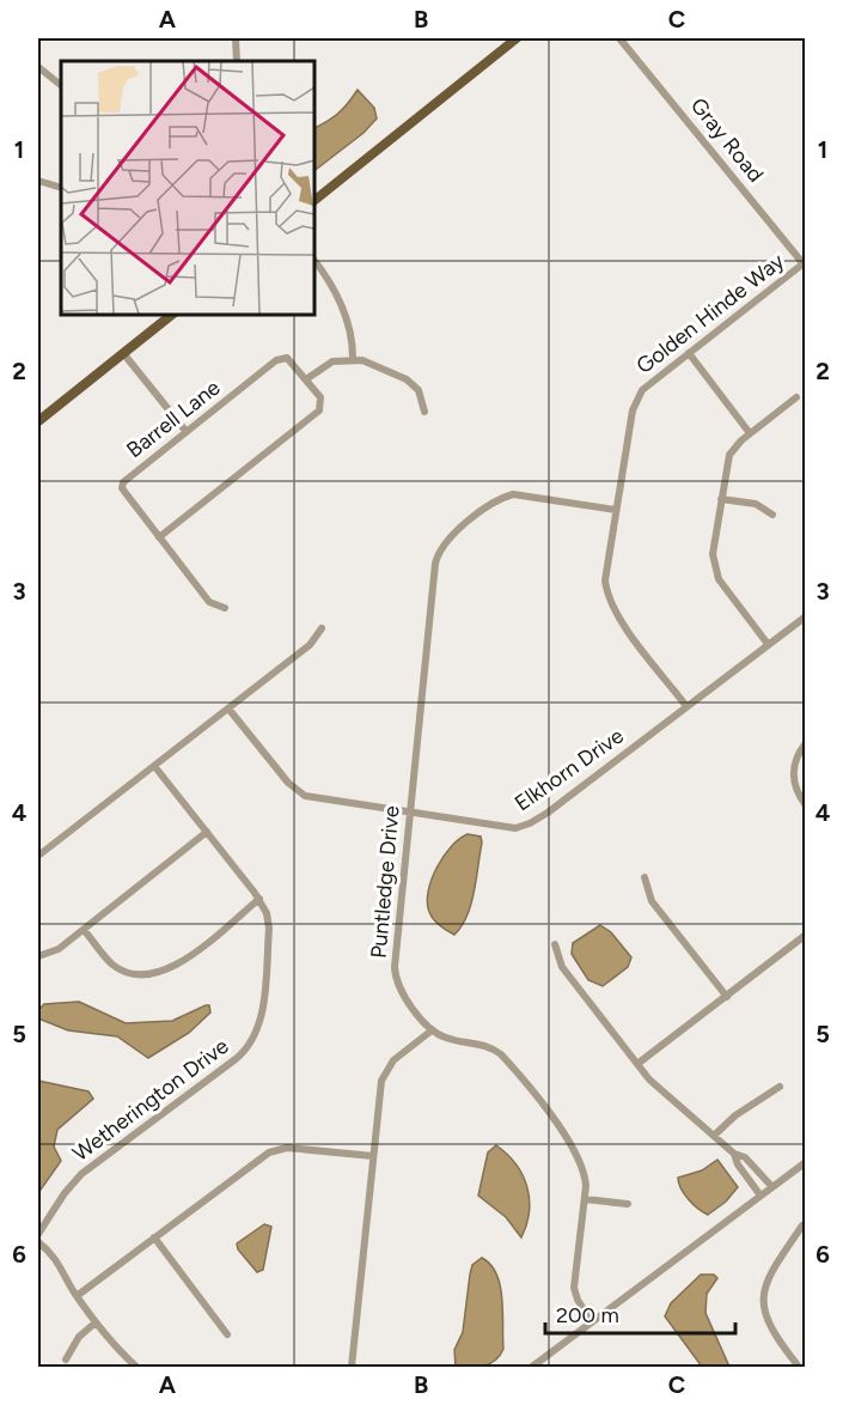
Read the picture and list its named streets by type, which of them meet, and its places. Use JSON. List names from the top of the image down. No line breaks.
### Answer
{"streets":{"street":["Gray Road","Golden Hinde Way","Barrell Lane","Elkhorn Drive","Puntledge Drive","Wetherington Drive"]},"crossings":[["Gray Road","Golden Hinde Way"],["Golden Hinde Way","Elkhorn Drive"],["Golden Hinde Way","Puntledge Drive"],["Elkhorn Drive","Puntledge Drive"]],"scale_bar":"200 m","grid":{"columns":["A","B","C"],"rows":["1","2","3","4","5","6"]}}
